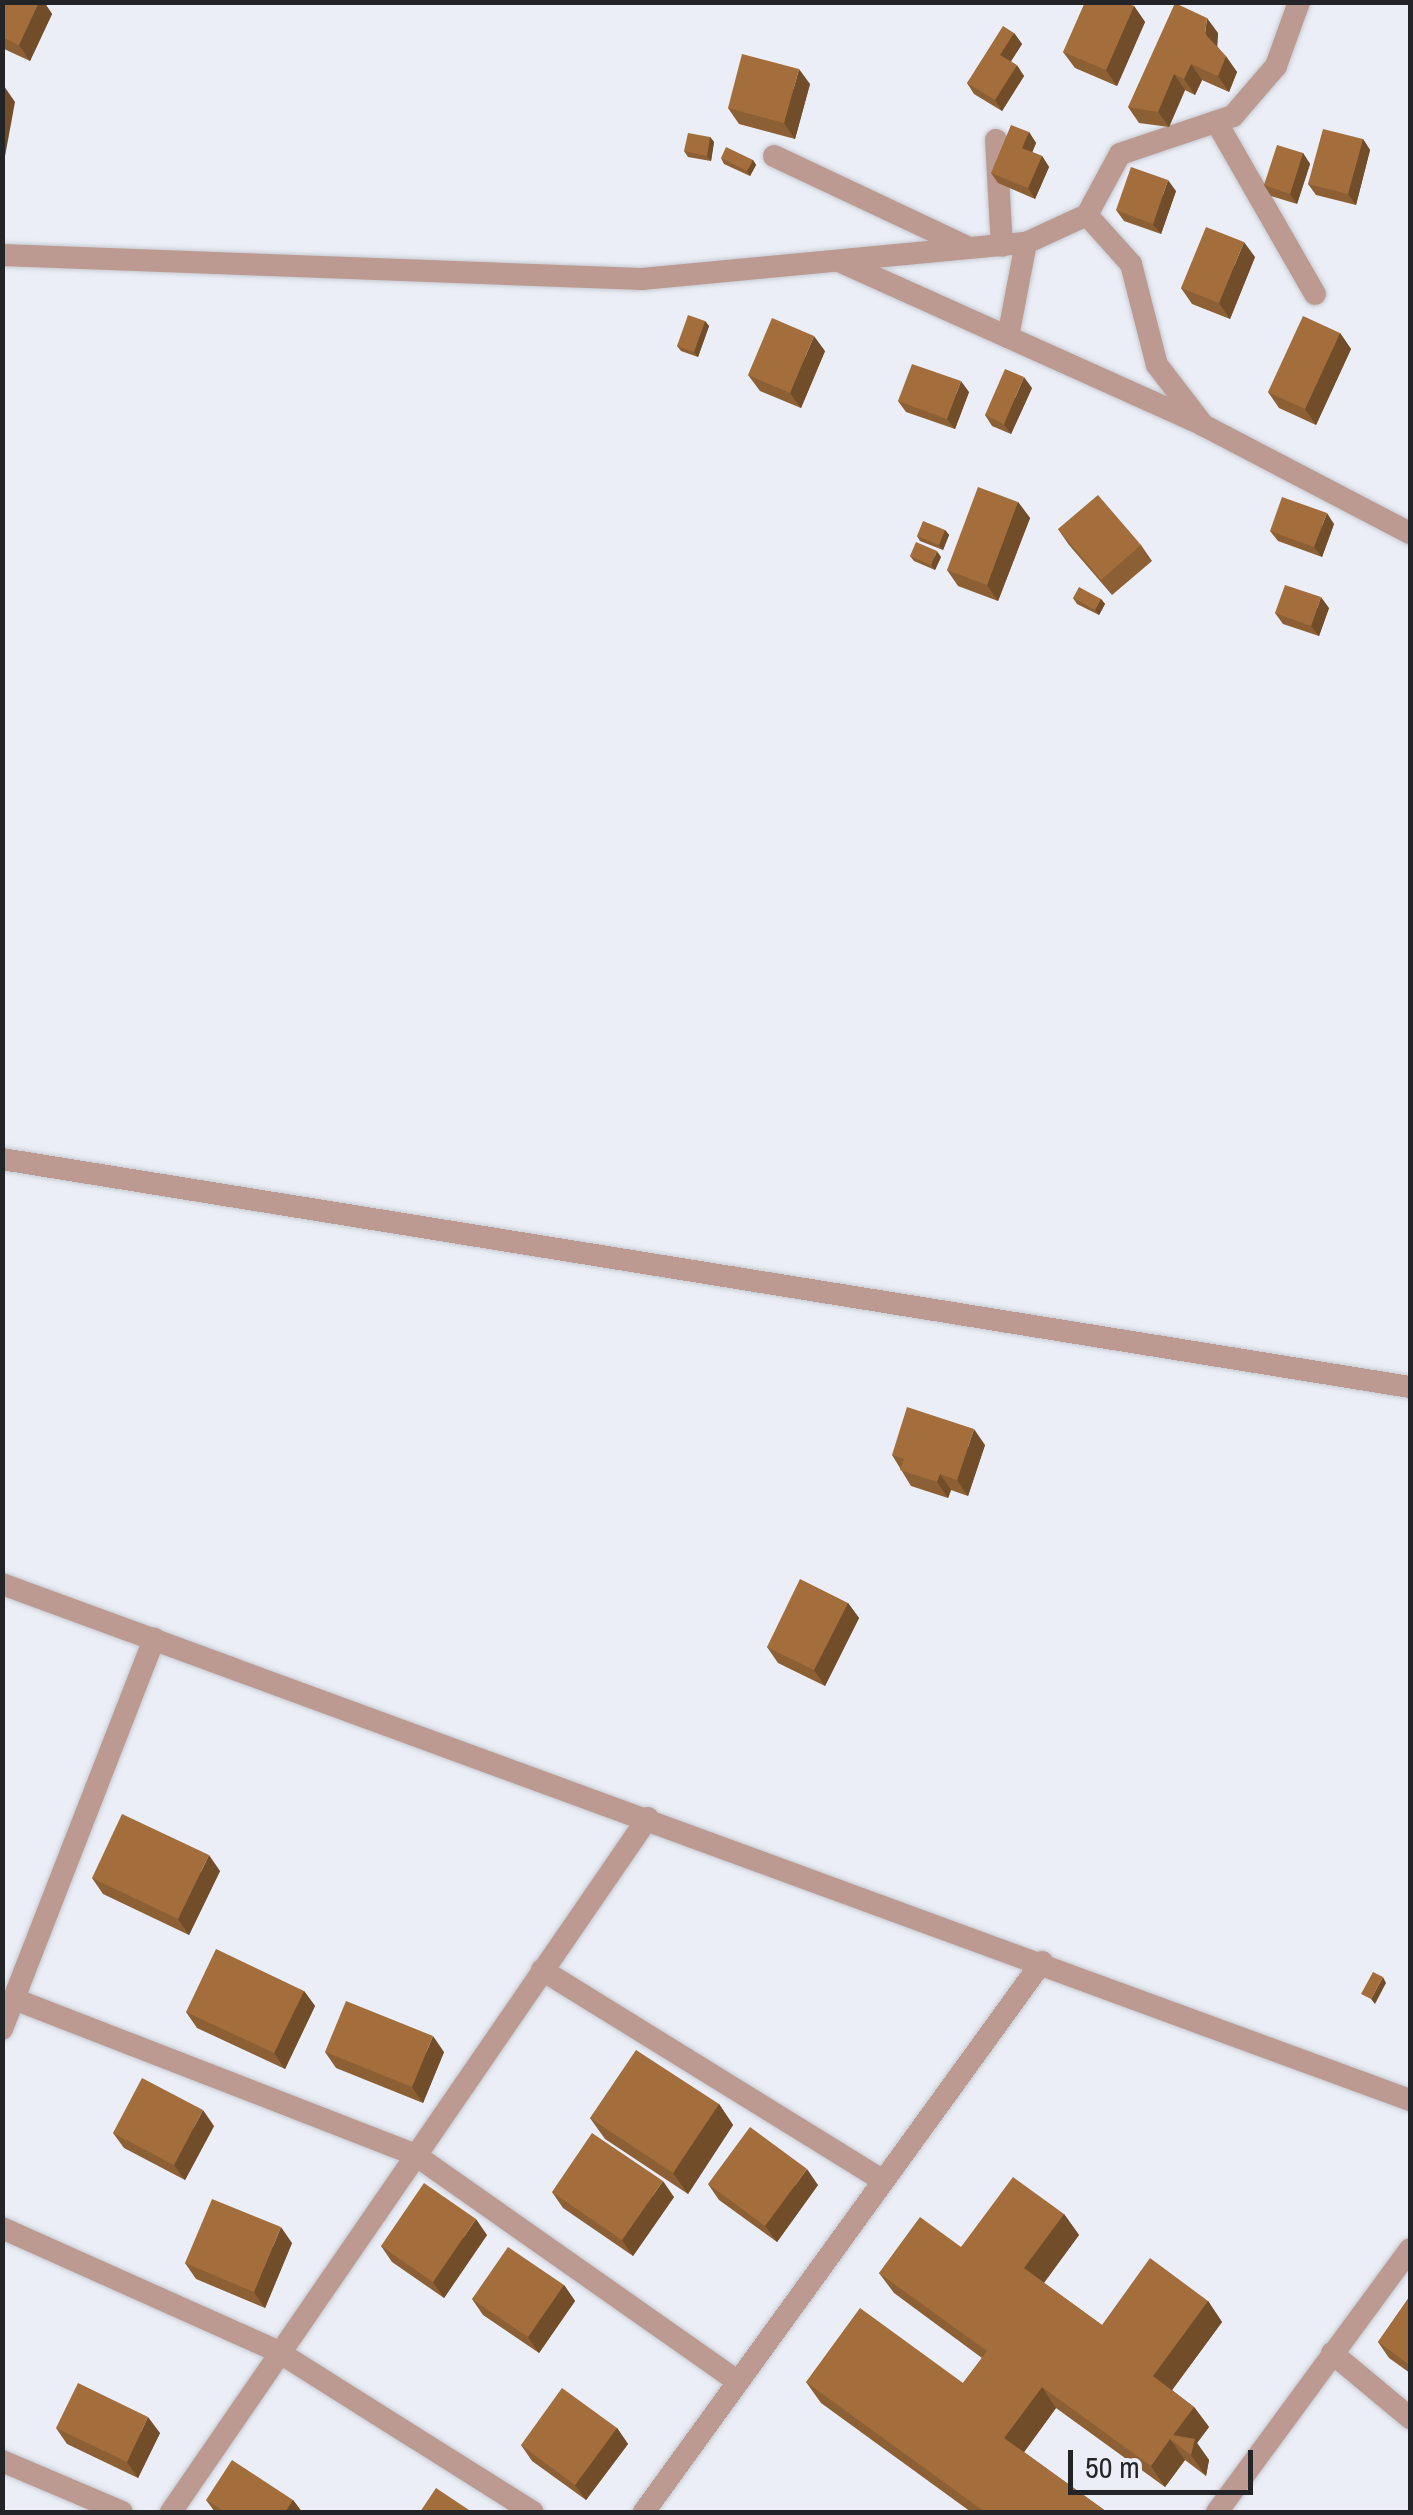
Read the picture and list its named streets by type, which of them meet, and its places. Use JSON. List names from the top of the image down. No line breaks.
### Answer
{"scale_bar":"50 m"}
